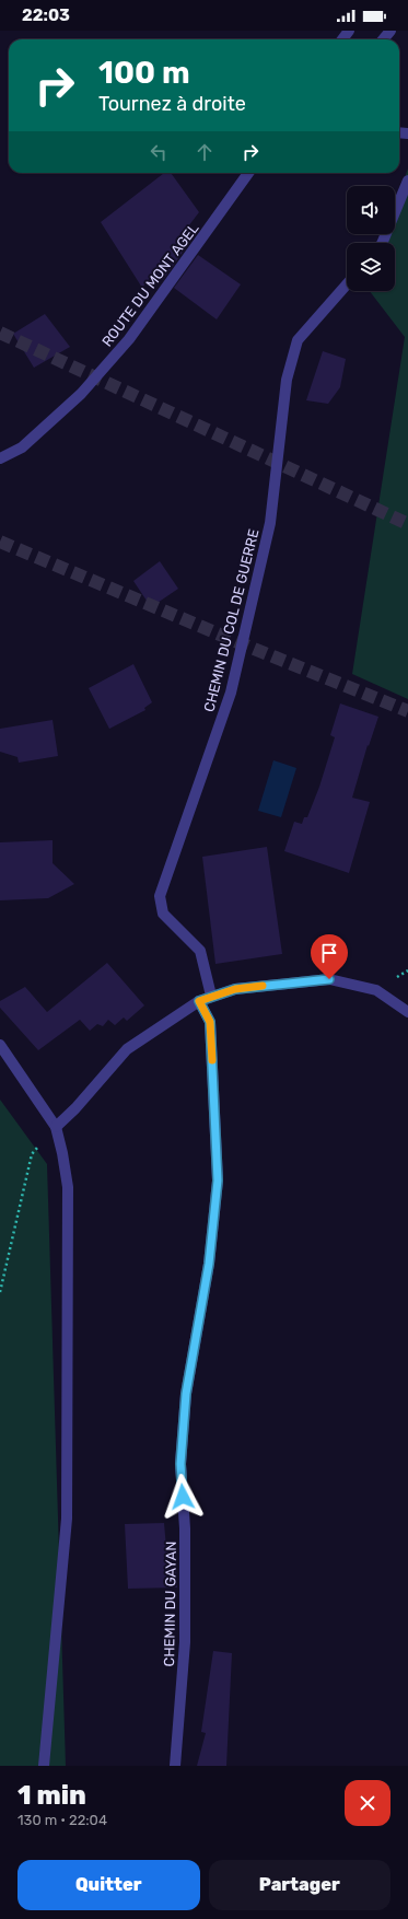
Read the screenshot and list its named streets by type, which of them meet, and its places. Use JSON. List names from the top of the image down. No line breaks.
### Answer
{"streets":{"street":["ROUTE DU MONT AGEL","CHEMIN DU COL DE GUERRE","CHEMIN DU GAYAN"]},"page":{"status":"22:03","turn":["100 m","Tournez à droite"],"heading":["1 min","130 m · 22:04"],"buttons":["Quitter","Partager"]}}
